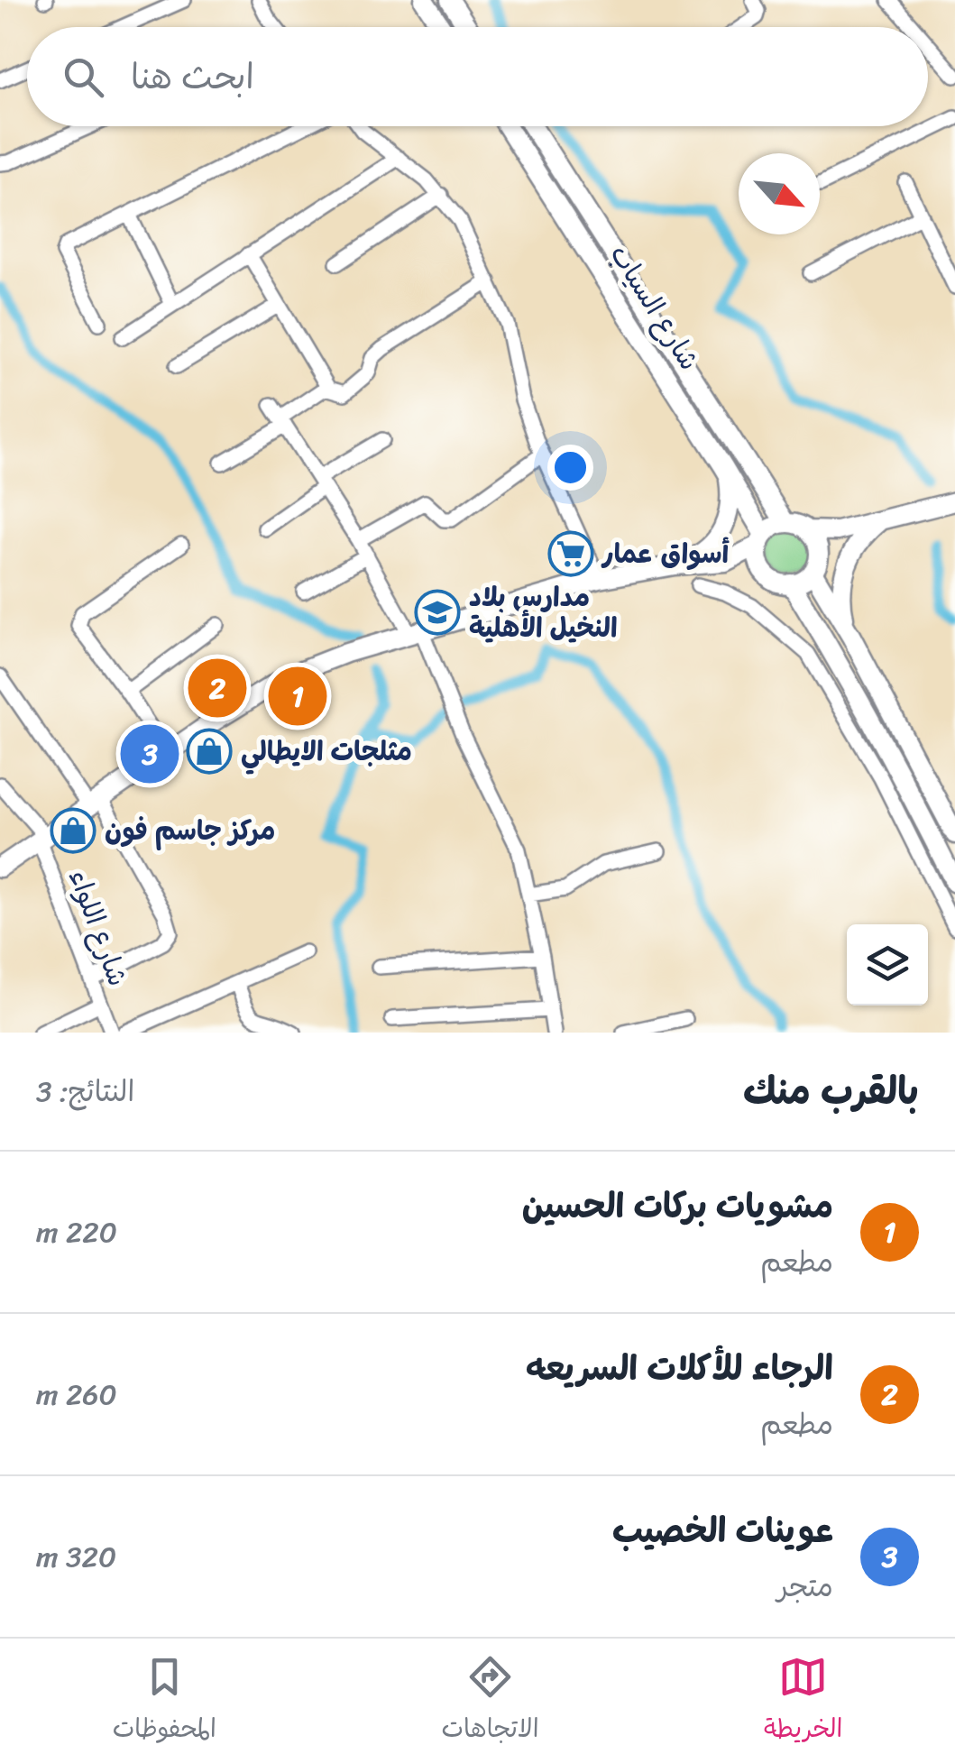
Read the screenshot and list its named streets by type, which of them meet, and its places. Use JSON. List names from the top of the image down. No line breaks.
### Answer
{"streets":{"main road":["شارع السياب"],"street":["شارع اللواء"]},"places":{"supermarket":["أسواق عمار"],"school or university":["مدارس بلاد النخيل الأهلية"],"shop":["مثلجات الايطالي","مركز جاسم فون"]},"north":"bottom right","page":{"search":"ابحث هنا","pins":["2","1","3"],"heading":["بالقرب منك","النتائج: 3"],"list":[{"mark":"1","name":"مشويات بركات الحسين","note":"مطعم","value":"220 m"},{"mark":"2","name":"الرجاء للأكلات السريعه","note":"مطعم","value":"260 m"},{"mark":"3","name":"عوينات الخصيب","note":"متجر","value":"320 m"}],"nav":["الخريطة","الاتجاهات","المحفوظات"]}}
